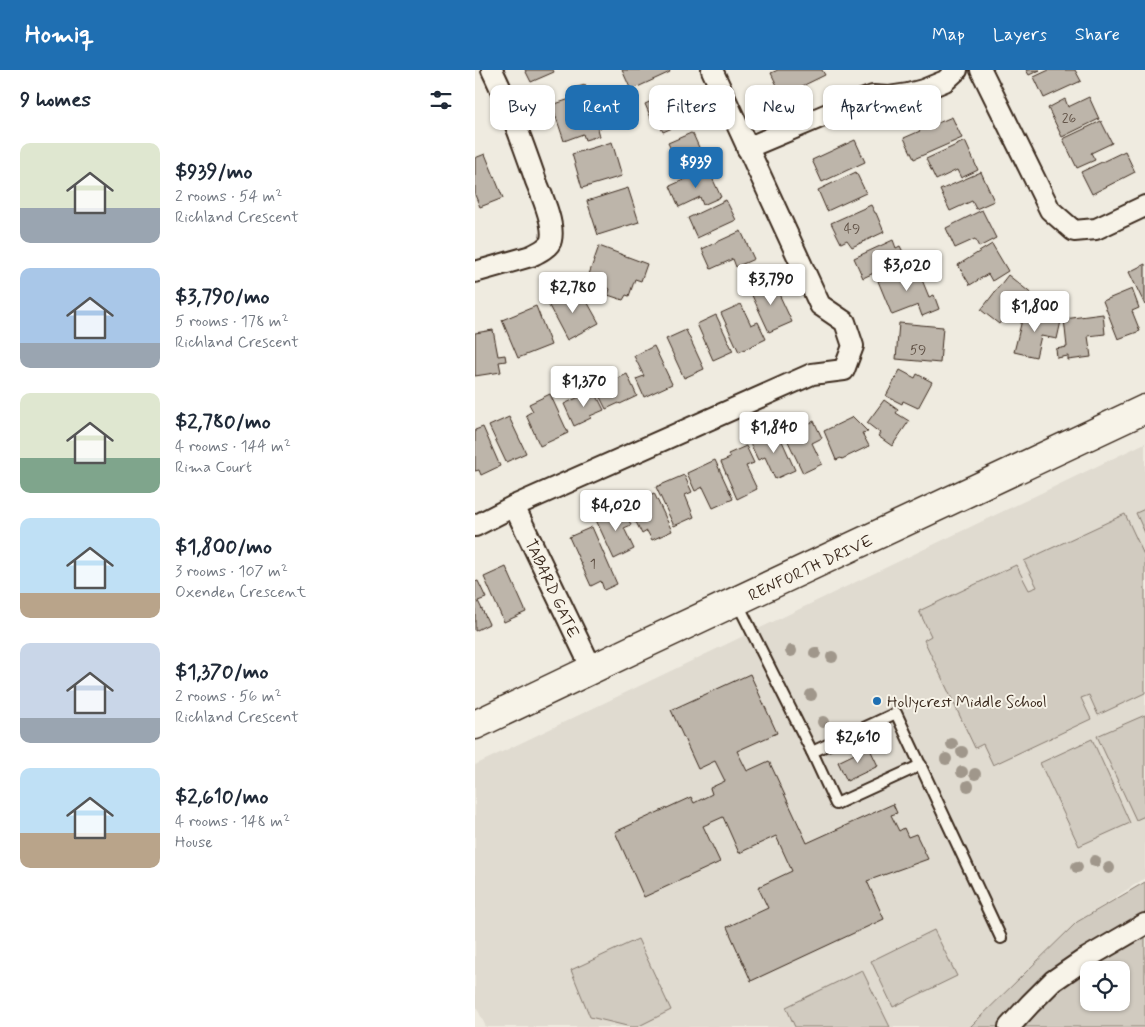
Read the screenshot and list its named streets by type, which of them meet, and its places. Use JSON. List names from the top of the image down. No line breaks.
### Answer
{"streets":{"main road":["RENFORTH DRIVE"],"street":["TABARD GATE"]},"crossings":[["RENFORTH DRIVE","TABARD GATE"]],"places":["Hollycrest Middle School"],"house_numbers":["26","49","59","1"],"page":{"header":"Homiq","nav":["Map","Layers","Share"],"heading":"9 homes","chip":["Buy","Rent","Filters","New","Apartment"],"list":[{"name":"$939/mo","note":"2 rooms · 54 m² · Richland Crescent"},{"name":"$3,790/mo","note":"5 rooms · 178 m² · Richland Crescent"},{"name":"$2,780/mo","note":"4 rooms · 144 m² · Rima Court"},{"name":"$1,800/mo","note":"3 rooms · 107 m² · Oxenden Crescent"},{"name":"$1,370/mo","note":"2 rooms · 56 m² · Richland Crescent"},{"name":"$2,610/mo","note":"4 rooms · 148 m² · House"}],"price":["$939","$3,020","$3,790","$2,780","$1,800","$1,370","$1,840","$4,020","$2,610"]}}
